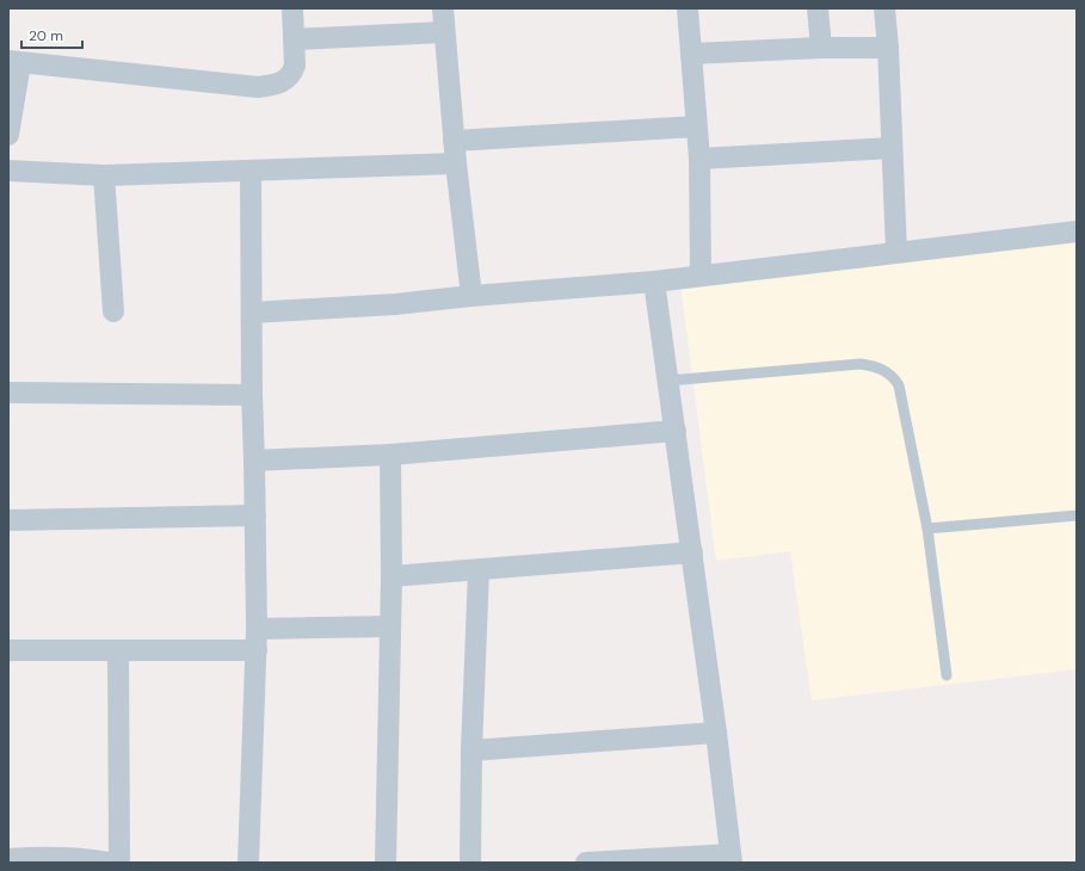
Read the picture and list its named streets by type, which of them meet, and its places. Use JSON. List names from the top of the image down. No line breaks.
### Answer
{"scale_bar":"20 m"}
